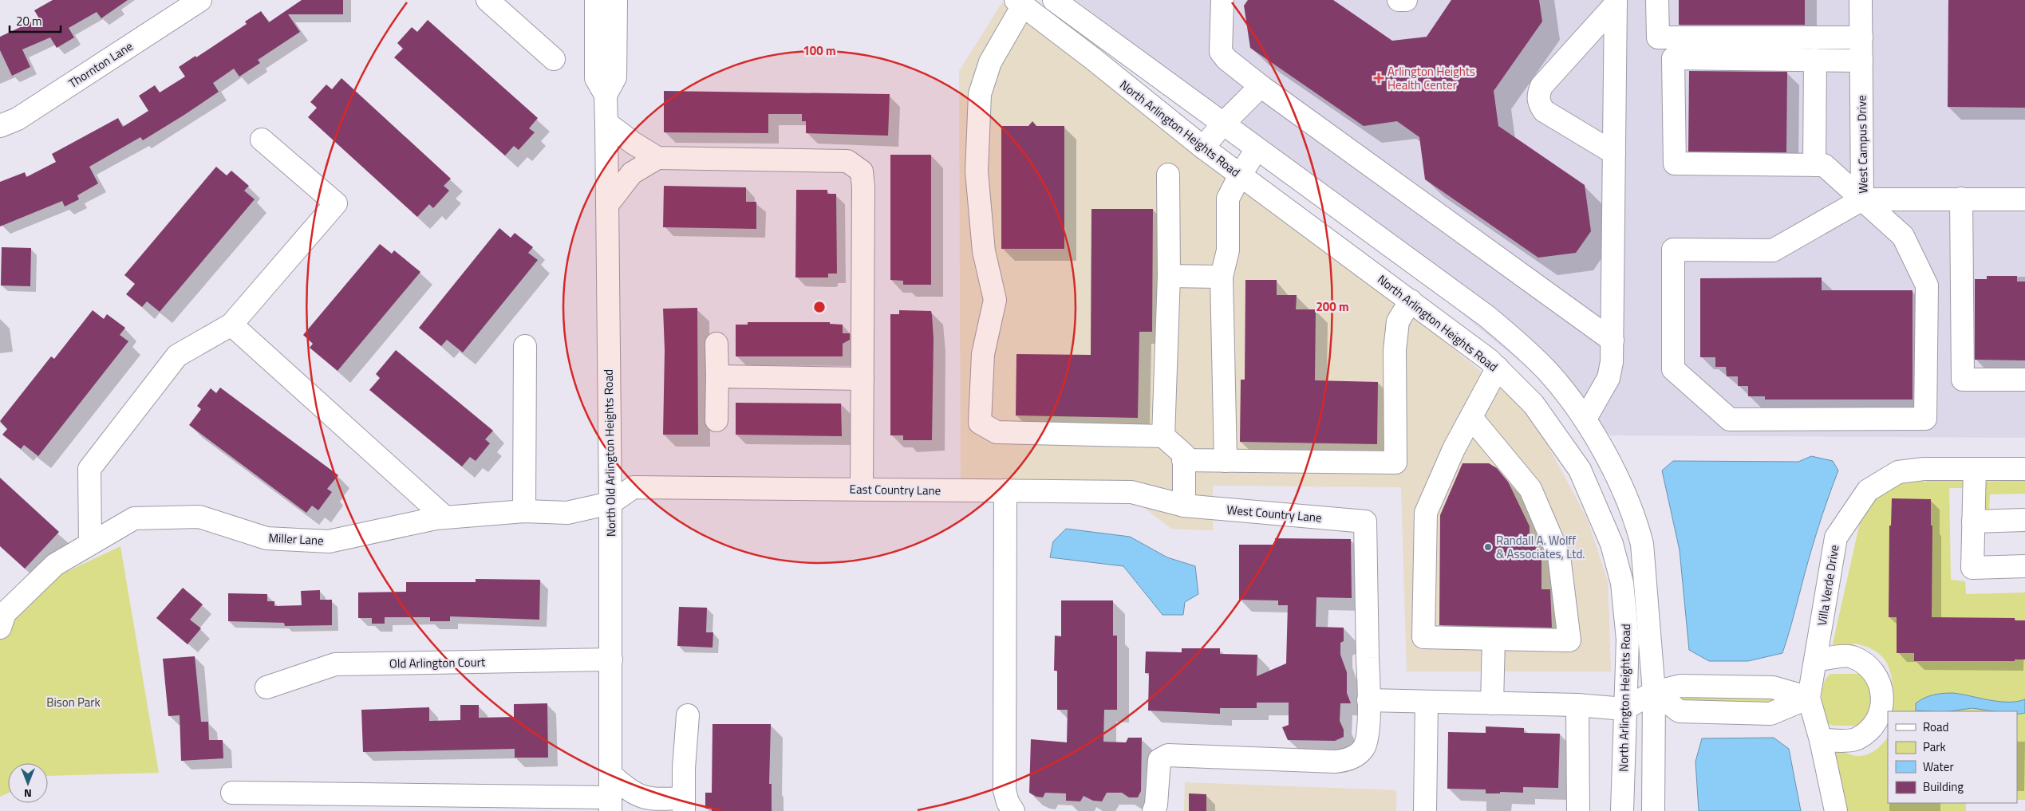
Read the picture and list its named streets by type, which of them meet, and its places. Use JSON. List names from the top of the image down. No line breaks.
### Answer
{"streets":{"street":["Thornton Lane","North Arlington Heights Road","West Campus Drive","North Old Arlington Heights Road","East Country Lane","West Country Lane","Miller Lane","Villa Verde Drive","Old Arlington Court"]},"crossings":[["North Old Arlington Heights Road","East Country Lane"],["North Old Arlington Heights Road","Miller Lane"],["North Old Arlington Heights Road","Old Arlington Court"],["East Country Lane","West Country Lane"],["East Country Lane","Miller Lane"]],"parks":["Bison Park"],"places":{"health":["Arlington Heights Health Center"],"other":["Randall A. Wolff & Associates, Ltd."]},"legend":["Road","Park","Water","Building"],"scale_bar":"20 m","north":"bottom","rings":["100 m","200 m"]}
